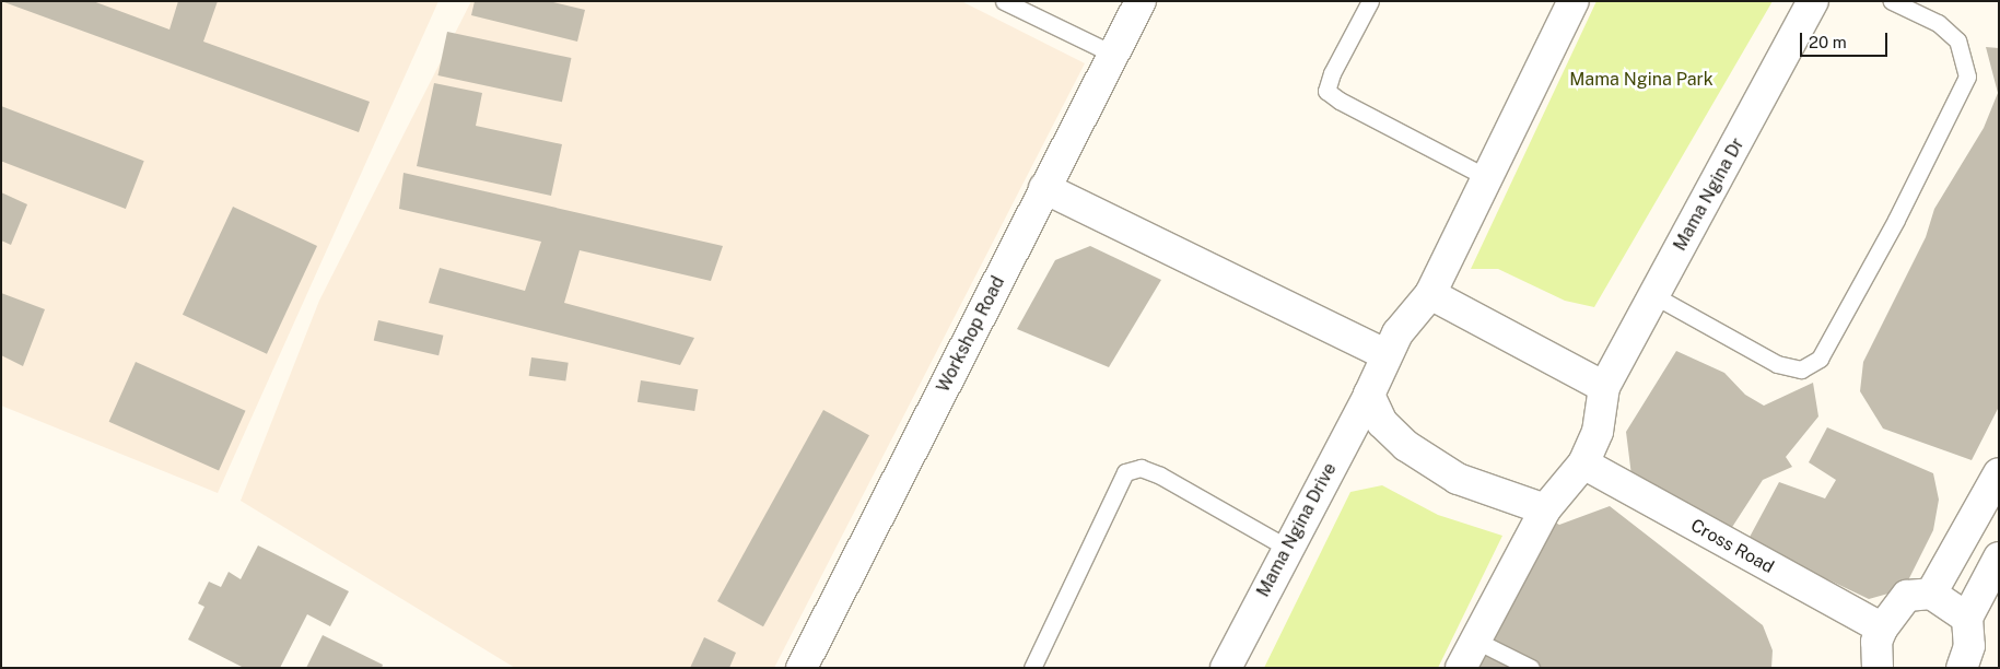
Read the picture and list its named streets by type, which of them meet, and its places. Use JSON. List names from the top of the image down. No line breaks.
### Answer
{"streets":{"street":["Mama Ngina Dr","Workshop Road","Mama Ngina Drive","Cross Road"]},"crossings":[["Mama Ngina Dr","Cross Road"]],"parks":["Mama Ngina Park"],"scale_bar":"20 m"}
